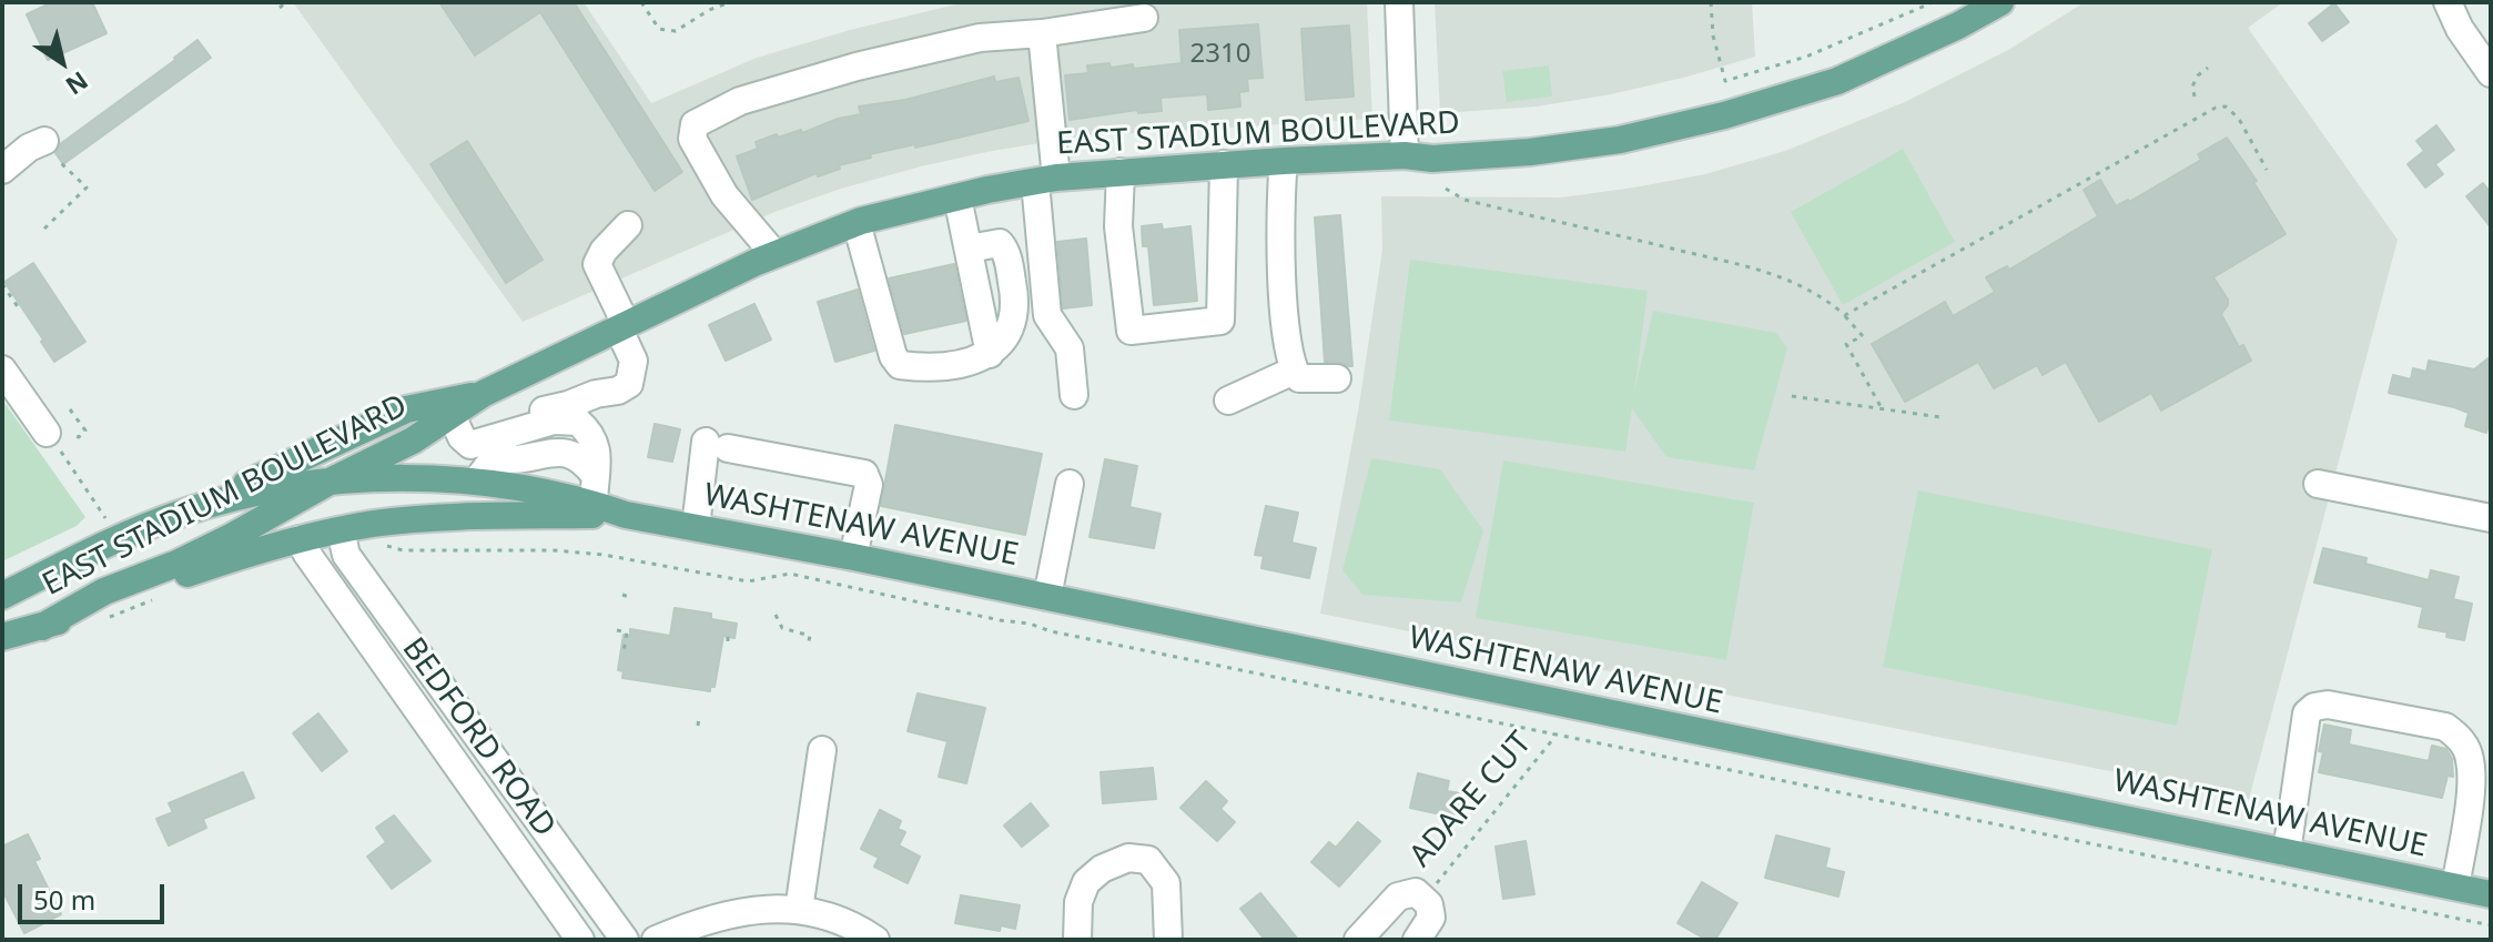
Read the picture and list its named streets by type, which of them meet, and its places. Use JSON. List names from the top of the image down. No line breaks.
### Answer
{"streets":{"main road":["EAST STADIUM BOULEVARD","WASHTENAW AVENUE"],"street":["BEDFORD ROAD"],"path":["ADARE CUT"]},"crossings":[["EAST STADIUM BOULEVARD","WASHTENAW AVENUE"],["WASHTENAW AVENUE","BEDFORD ROAD"]],"house_numbers":["2310"],"scale_bar":"50 m","north":"bottom right"}
